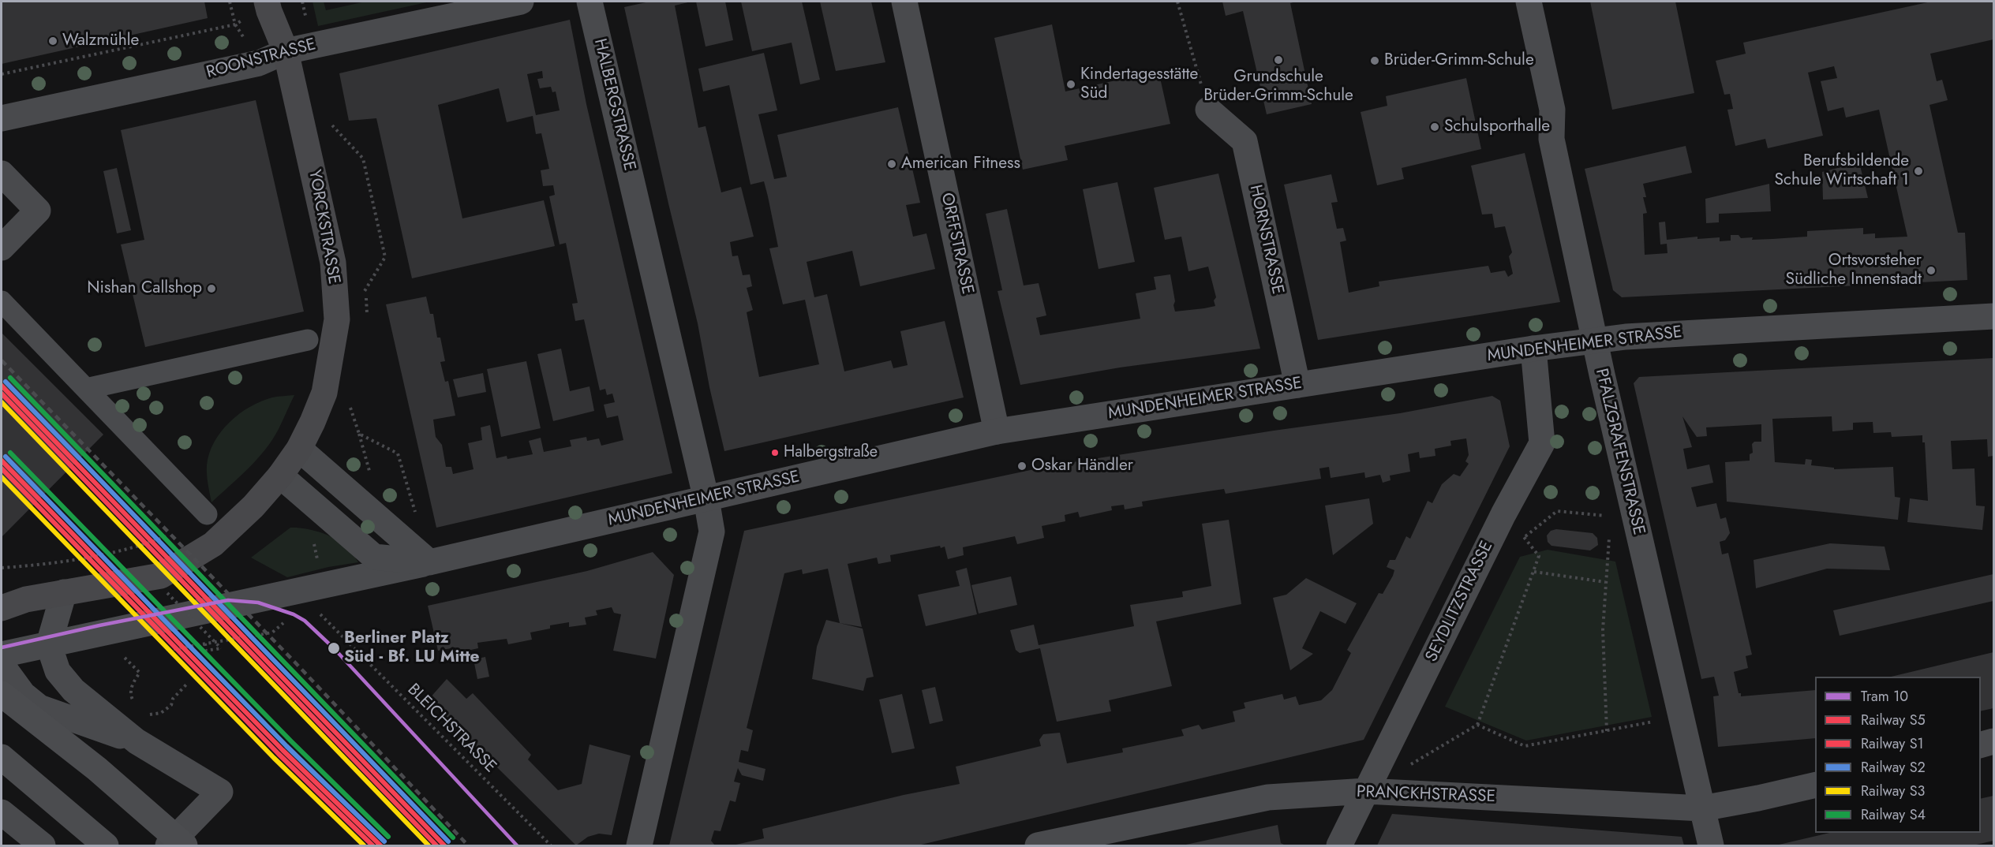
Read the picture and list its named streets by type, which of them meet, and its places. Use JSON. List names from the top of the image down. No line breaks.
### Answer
{"streets":{"main road":["YORCKSTRASSE"],"street":["ROONSTRASSE","HALBERGSTRASSE","HORNSTRASSE","ORFFSTRASSE","MUNDENHEIMER STRASSE","PFALZGRAFENSTRASSE","SEYDLITZSTRASSE","PRANCKHSTRASSE"],"path":["BLEICHSTRASSE"]},"crossings":[["ROONSTRASSE","YORCKSTRASSE"],["HALBERGSTRASSE","MUNDENHEIMER STRASSE"],["HORNSTRASSE","MUNDENHEIMER STRASSE"],["ORFFSTRASSE","MUNDENHEIMER STRASSE"],["MUNDENHEIMER STRASSE","PFALZGRAFENSTRASSE"],["MUNDENHEIMER STRASSE","SEYDLITZSTRASSE"],["PFALZGRAFENSTRASSE","PRANCKHSTRASSE"],["SEYDLITZSTRASSE","PRANCKHSTRASSE"]],"places":["Walzmühle","Grundschule Brüder-Grimm-Schule","Brüder-Grimm-Schule","Kindertagesstätte Süd","Schulsporthalle","American Fitness","Berufsbildende Schule Wirtschaft 1","Ortsvorsteher Südliche Innenstadt","Nishan Callshop","Halbergstraße","Oskar Händler","Berliner Platz Süd - Bf. LU Mitte"],"lines":["rail line S4","rail line S2","rail line S5","rail line S1","rail line S3","tram line 10"],"legend":["Tram 10","Railway S5","Railway S1","Railway S2","Railway S3","Railway S4"]}
